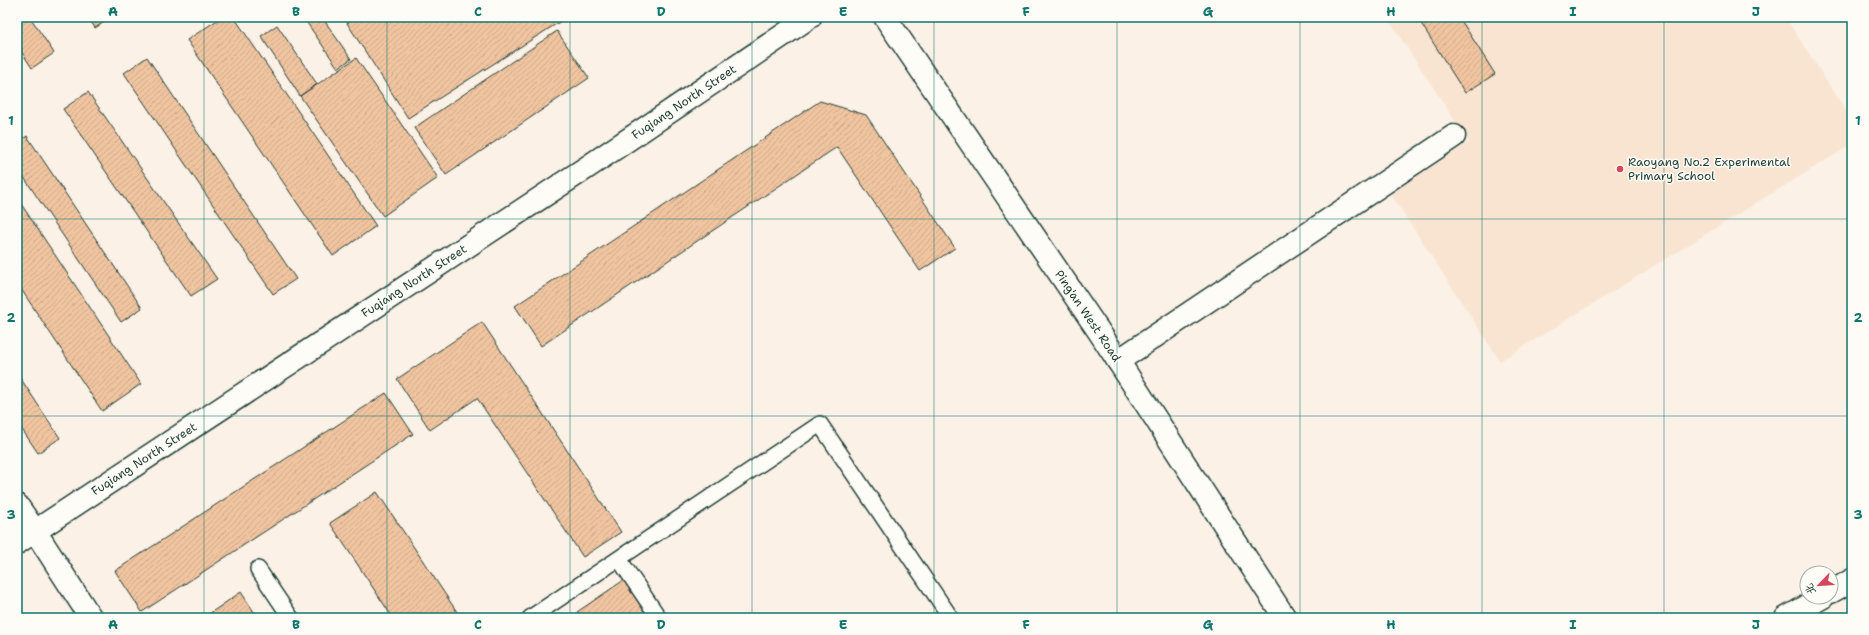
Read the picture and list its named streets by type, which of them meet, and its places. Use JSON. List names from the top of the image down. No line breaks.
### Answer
{"streets":{"street":["Fuqiang North Street","Ping'an West Road"]},"places":["Raoyang No.2 Experimental Primary School"],"north":"bottom left","grid":{"columns":["A","B","C","D","E","F","G","H","I","J"],"rows":["1","2","3"]}}
